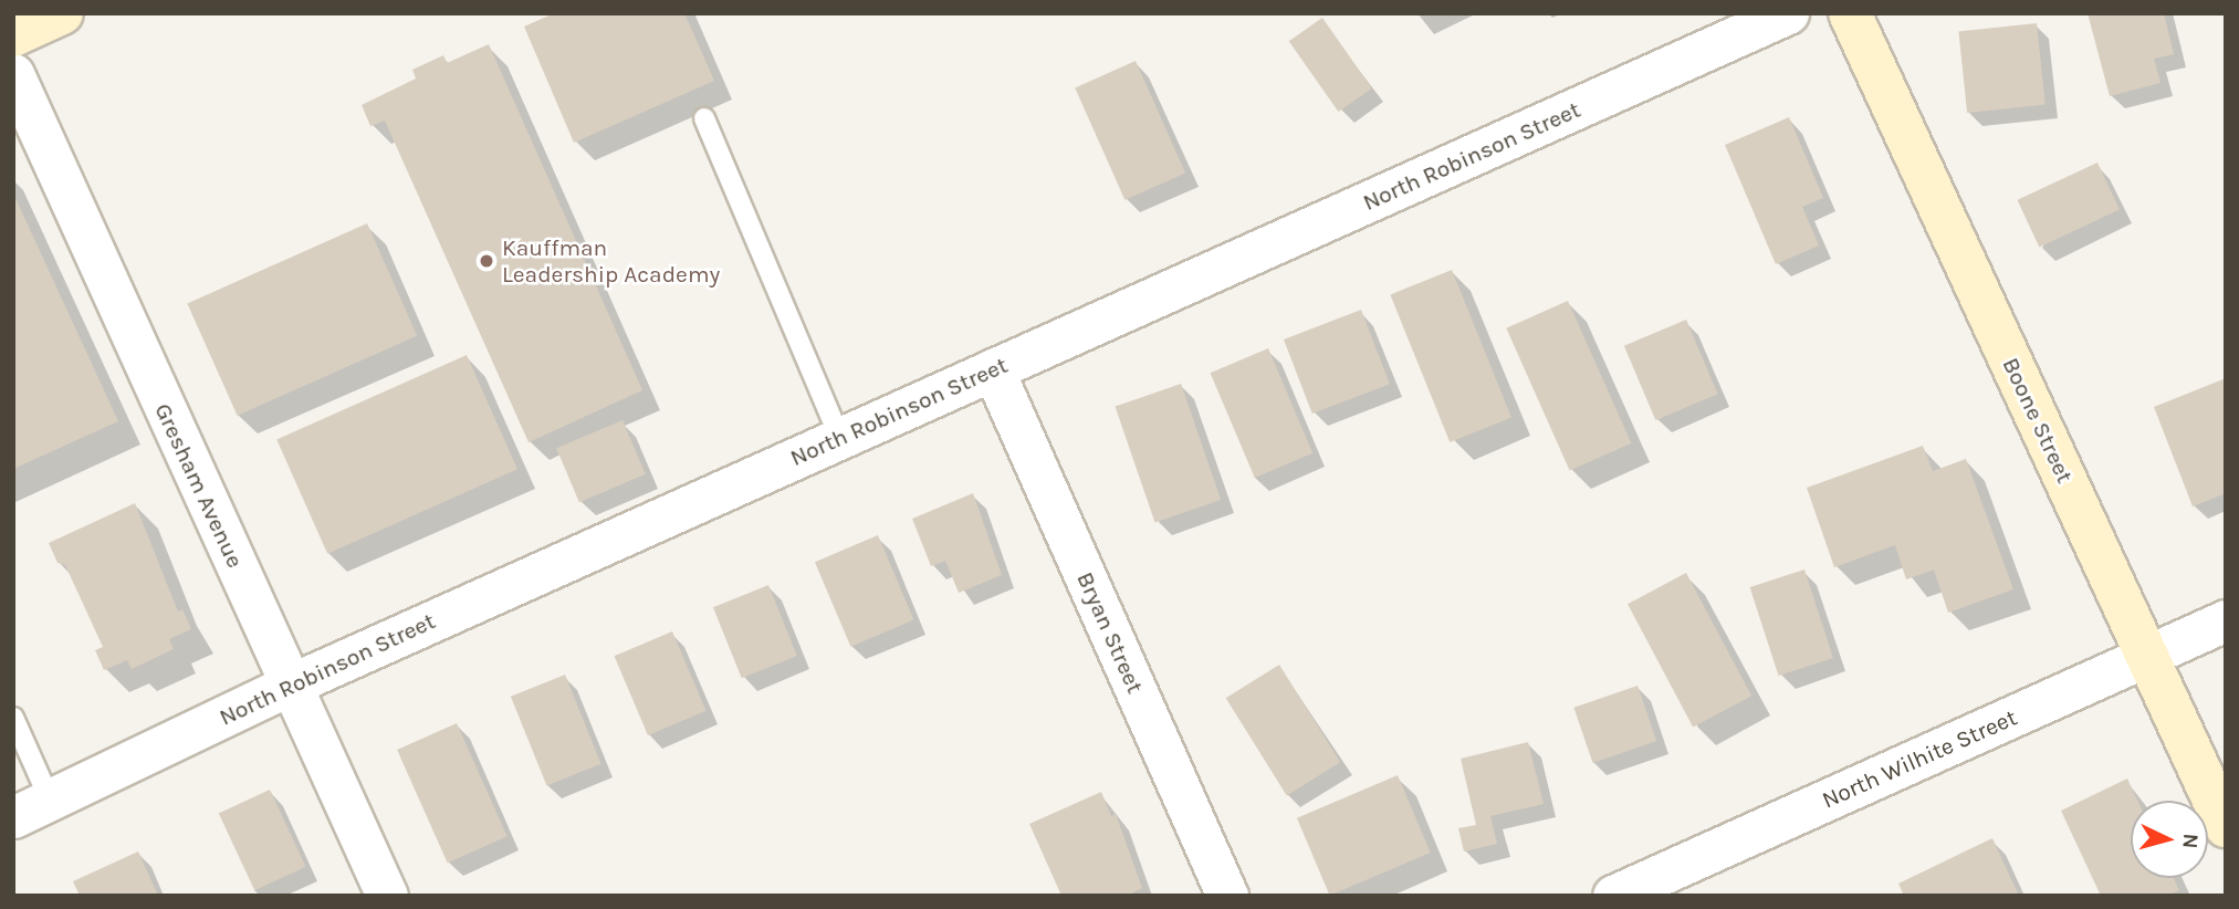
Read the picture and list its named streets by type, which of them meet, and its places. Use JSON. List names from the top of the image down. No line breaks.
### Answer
{"streets":{"street":["North Robinson Street","Boone Street","Gresham Avenue","Bryan Street","North Wilhite Street"]},"crossings":[["North Robinson Street","Gresham Avenue"],["North Robinson Street","Bryan Street"],["Boone Street","North Wilhite Street"]],"places":["Kauffman Leadership Academy"],"north":"right"}
